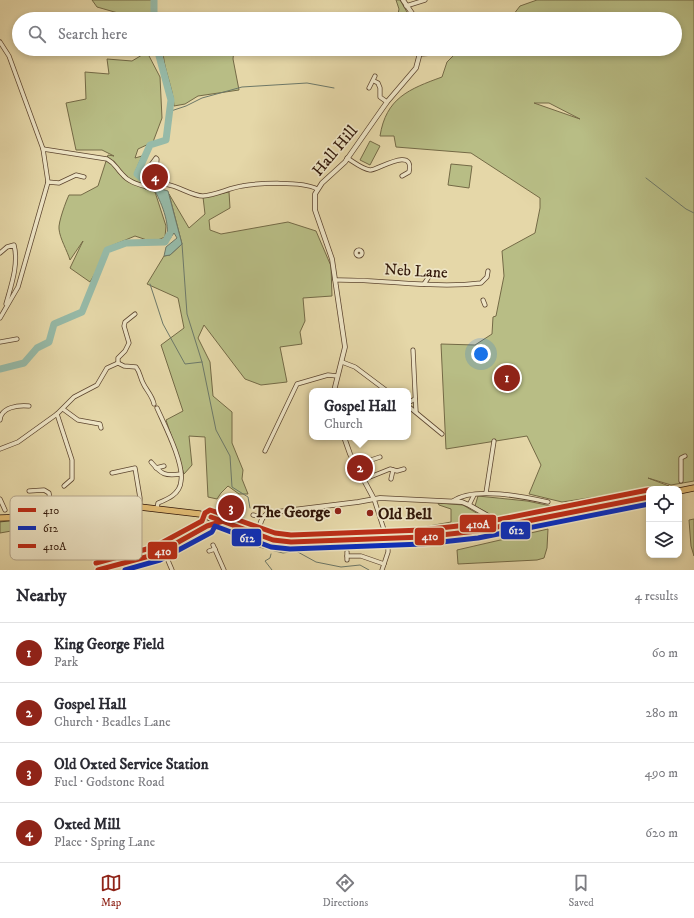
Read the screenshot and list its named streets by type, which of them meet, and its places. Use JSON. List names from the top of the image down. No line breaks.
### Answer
{"streets":{"street":["Hall Hill","Neb Lane"]},"crossings":[["Hall Hill","Neb Lane"]],"places":["The George","Old Bell"],"lines":["transit line 410A","transit line 410","transit line 612"],"legend":["410","612","410A"],"page":{"search":"Search here","pins":["4","1","2","3"],"popup":["Gospel Hall","Church"],"heading":["Nearby","4 results"],"list":[{"mark":"1","name":"King George Field","note":"Park","value":"60 m"},{"mark":"2","name":"Gospel Hall","note":"Church · Beadles Lane","value":"280 m"},{"mark":"3","name":"Old Oxted Service Station","note":"Fuel · Godstone Road","value":"490 m"},{"mark":"4","name":"Oxted Mill","note":"Place · Spring Lane","value":"620 m"}],"nav":["Map","Directions","Saved"]}}
